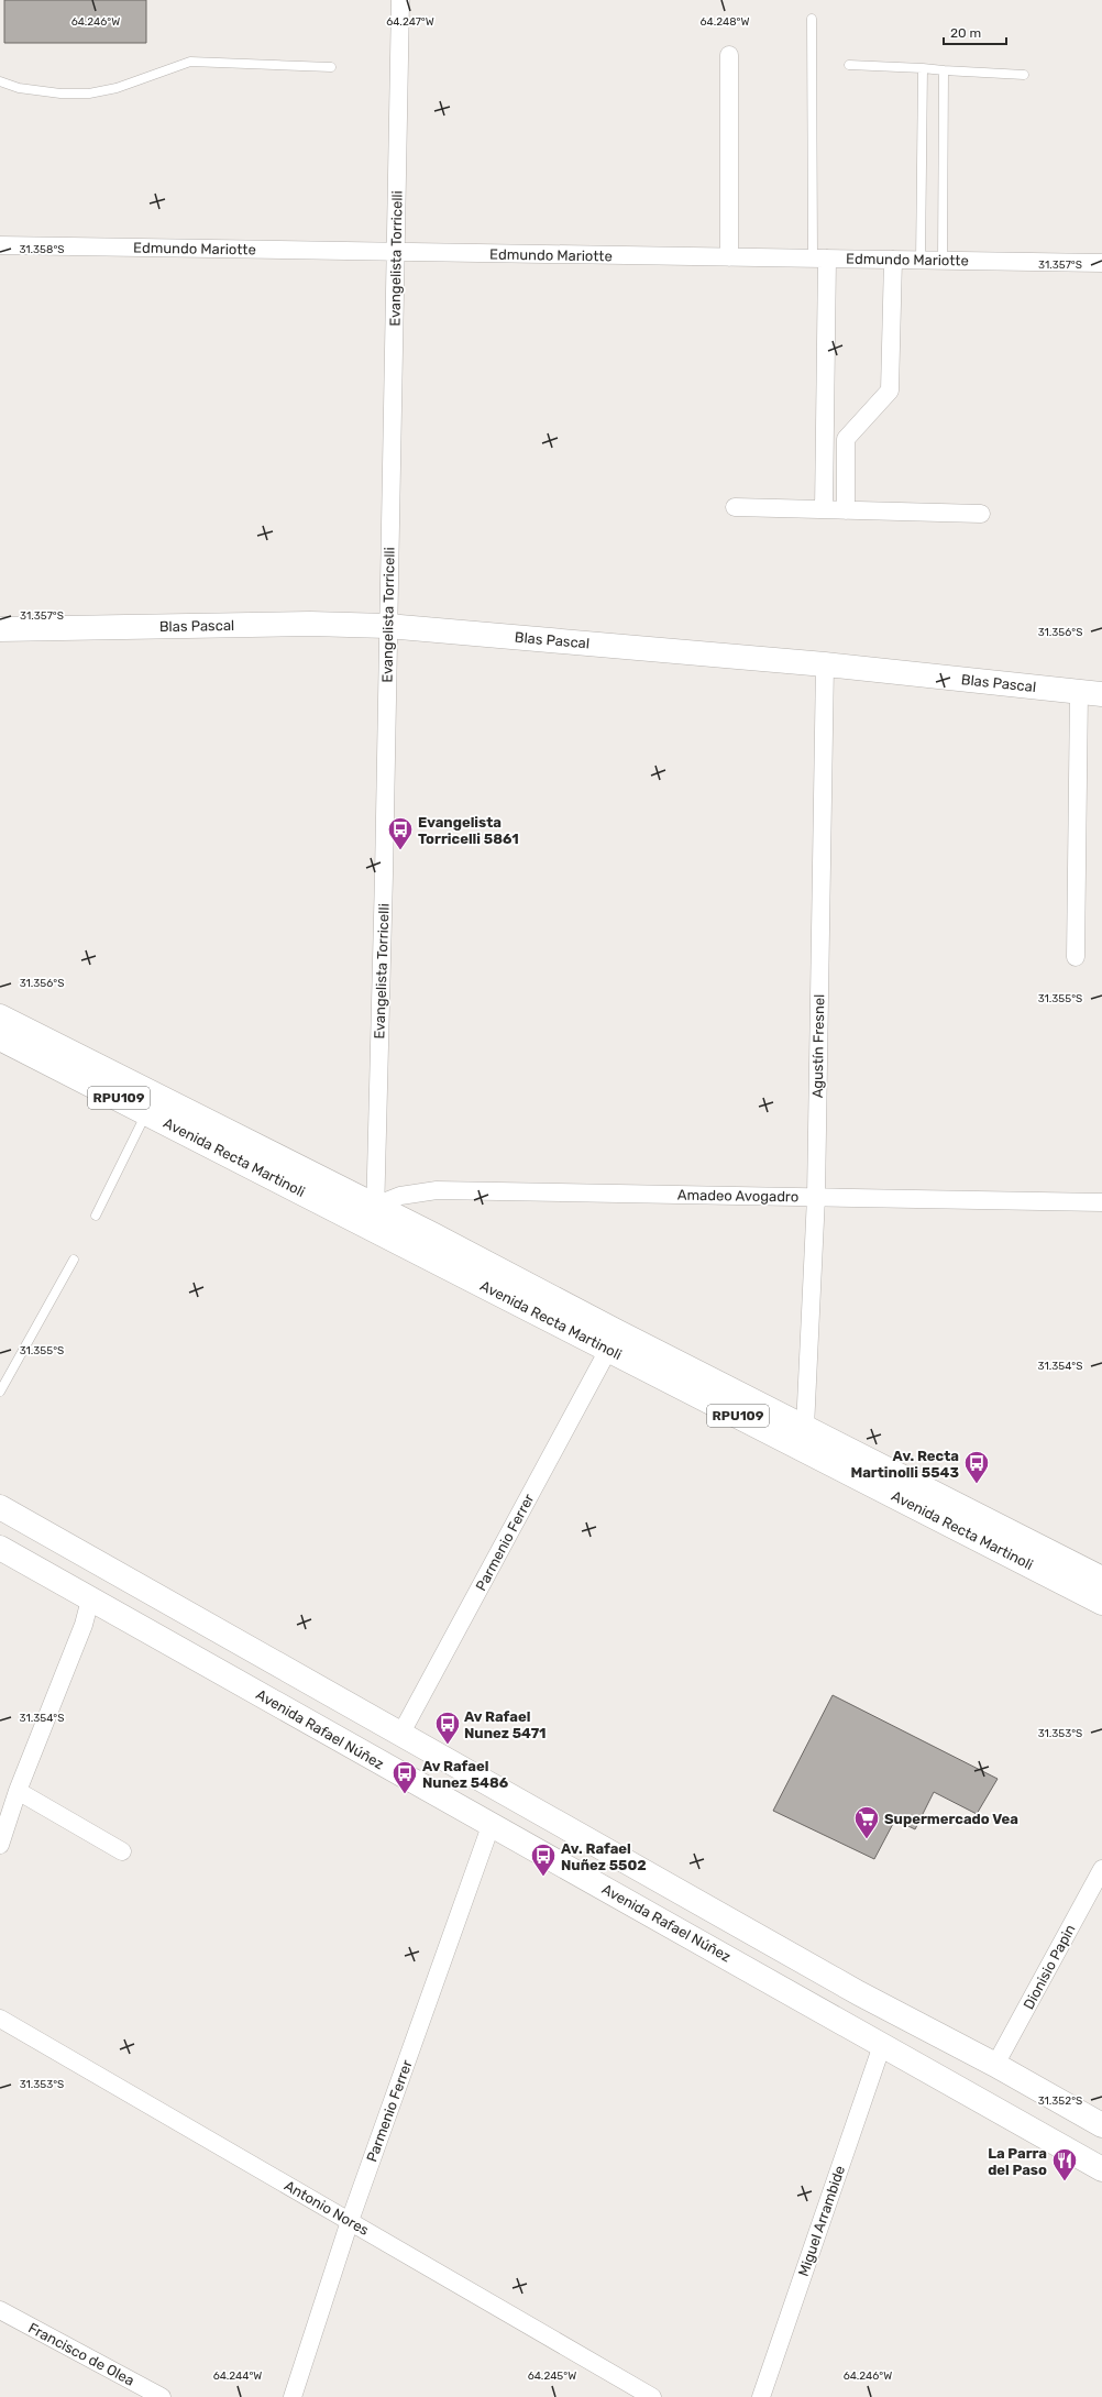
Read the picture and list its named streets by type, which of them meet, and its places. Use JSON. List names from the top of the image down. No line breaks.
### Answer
{"streets":{"main road":["Blas Pascal","RPU109","Avenida Recta Martinoli","Avenida Rafael Núñez"],"street":["Edmundo Mariotte","Evangelista Torricelli","Agustín Fresnel","Amadeo Avogadro","Parmenio Ferrer","Dionisio Papin","Antonio Nores","Miguel Arrambide","Francisco de Olea"]},"crossings":[["Edmundo Mariotte","Evangelista Torricelli"],["Evangelista Torricelli","Blas Pascal"],["Evangelista Torricelli","Avenida Recta Martinoli"],["Evangelista Torricelli","Amadeo Avogadro"],["Blas Pascal","Agustín Fresnel"],["Agustín Fresnel","Avenida Recta Martinoli"],["Agustín Fresnel","Amadeo Avogadro"],["Avenida Recta Martinoli","Amadeo Avogadro"],["Avenida Recta Martinoli","Parmenio Ferrer"],["Parmenio Ferrer","Avenida Rafael Núñez"],["Parmenio Ferrer","Antonio Nores"],["Avenida Rafael Núñez","Miguel Arrambide"]],"places":{"bus stop":["Evangelista Torricelli 5861","Av. Recta Martinolli 5543","Av Rafael Nunez 5471","Av Rafael Nunez 5486","Av. Rafael Nuñez 5502"],"supermarket":["Supermercado Vea"],"restaurant":["La Parra del Paso"]},"scale_bar":"20 m","coordinates":["64.246°W","64.247°W","64.248°W","31.358°S","31.357°S","31.356°S","31.355°S","31.354°S","31.353°S","31.352°S","64.244°W","64.245°W"]}
